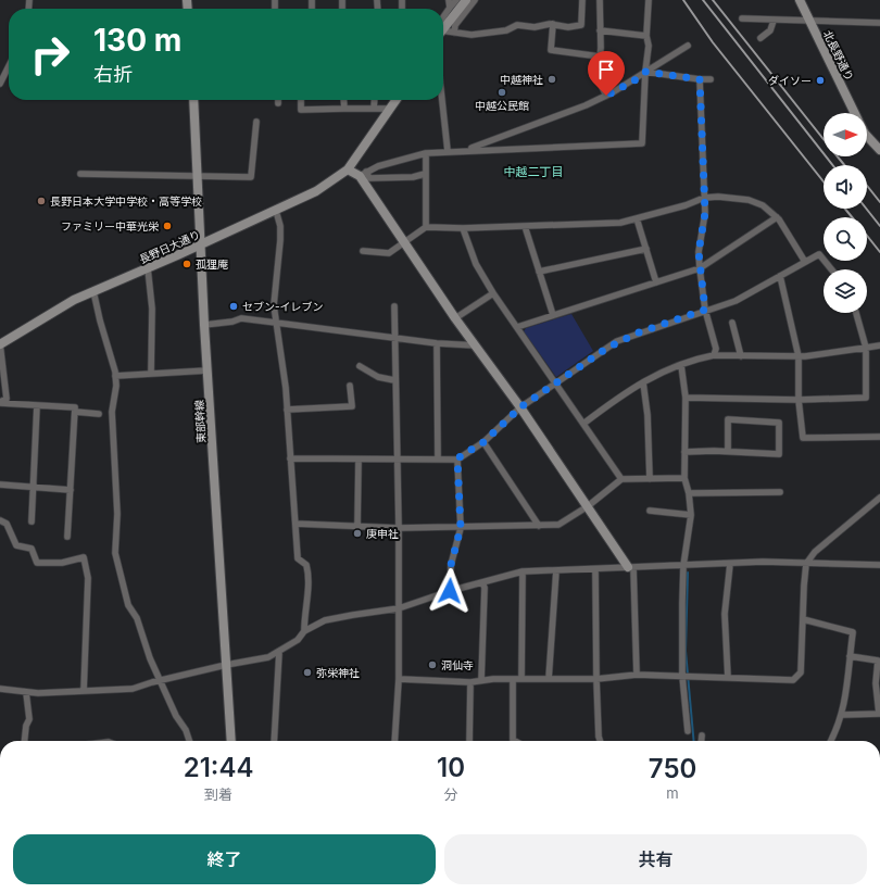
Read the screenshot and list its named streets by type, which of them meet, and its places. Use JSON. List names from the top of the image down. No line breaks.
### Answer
{"streets":{"street":["北長野通り","長野日大通り","東部幹線"]},"crossings":[["長野日大通り","東部幹線"]],"districts":["中越二丁目"],"places":["中越神社","ダイソー","中越公民館","長野日本大学中学校・高等学校","ファミリー中華光栄","孤狸庵","セブン-イレブン","庚申社","洞仙寺","弥栄神社"],"north":"right","page":{"turn":["130 m","右折"],"eta":["21:44","到着","10","分","750","m"],"buttons":["終了","共有"]}}
